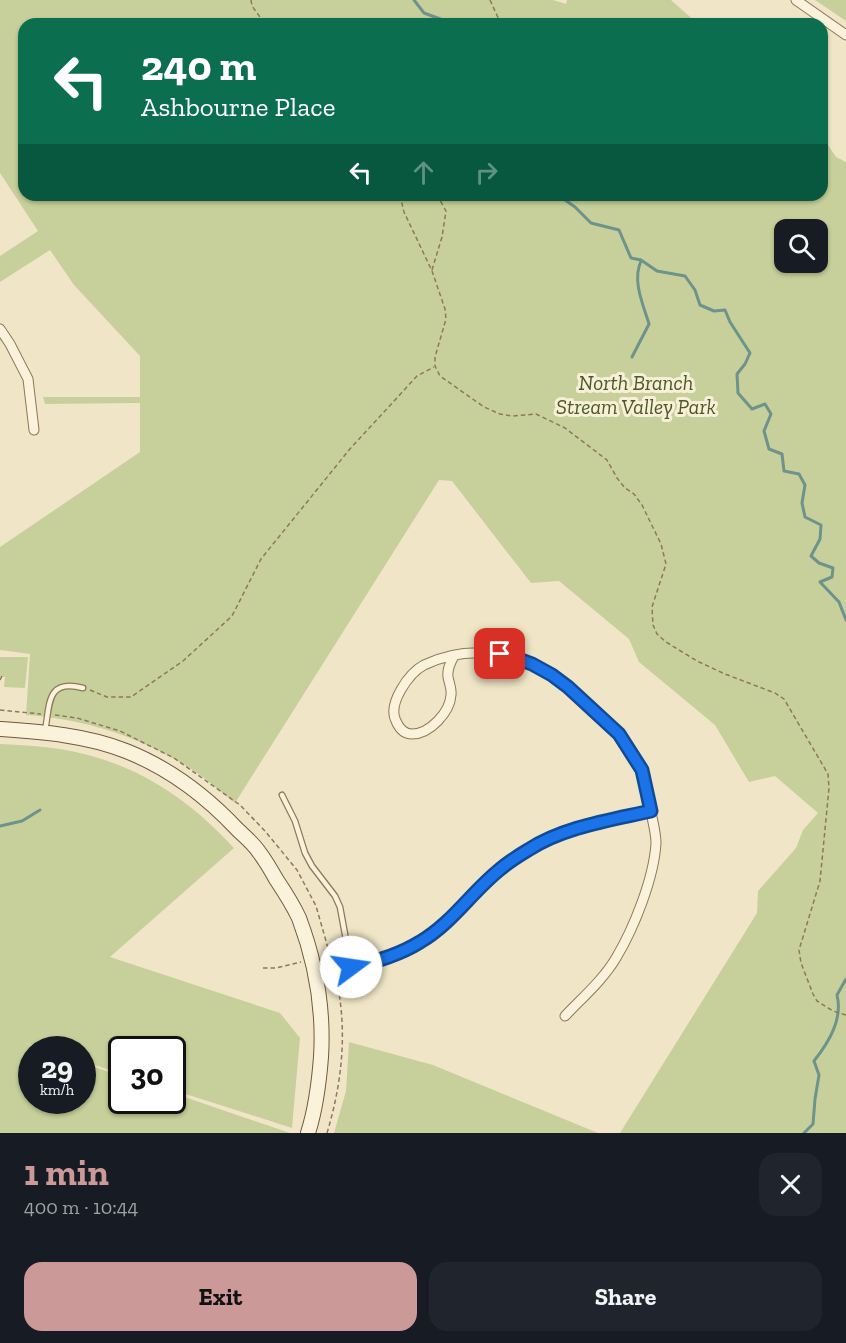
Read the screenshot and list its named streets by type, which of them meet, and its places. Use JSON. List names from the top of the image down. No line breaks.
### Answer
{"parks":["North Branch Stream Valley Park"],"page":{"turn":["240 m","Ashbourne Place"],"speed":"29 km/h","limit":"30","heading":["1 min","400 m · 10:44"],"buttons":["Exit","Share"]}}
